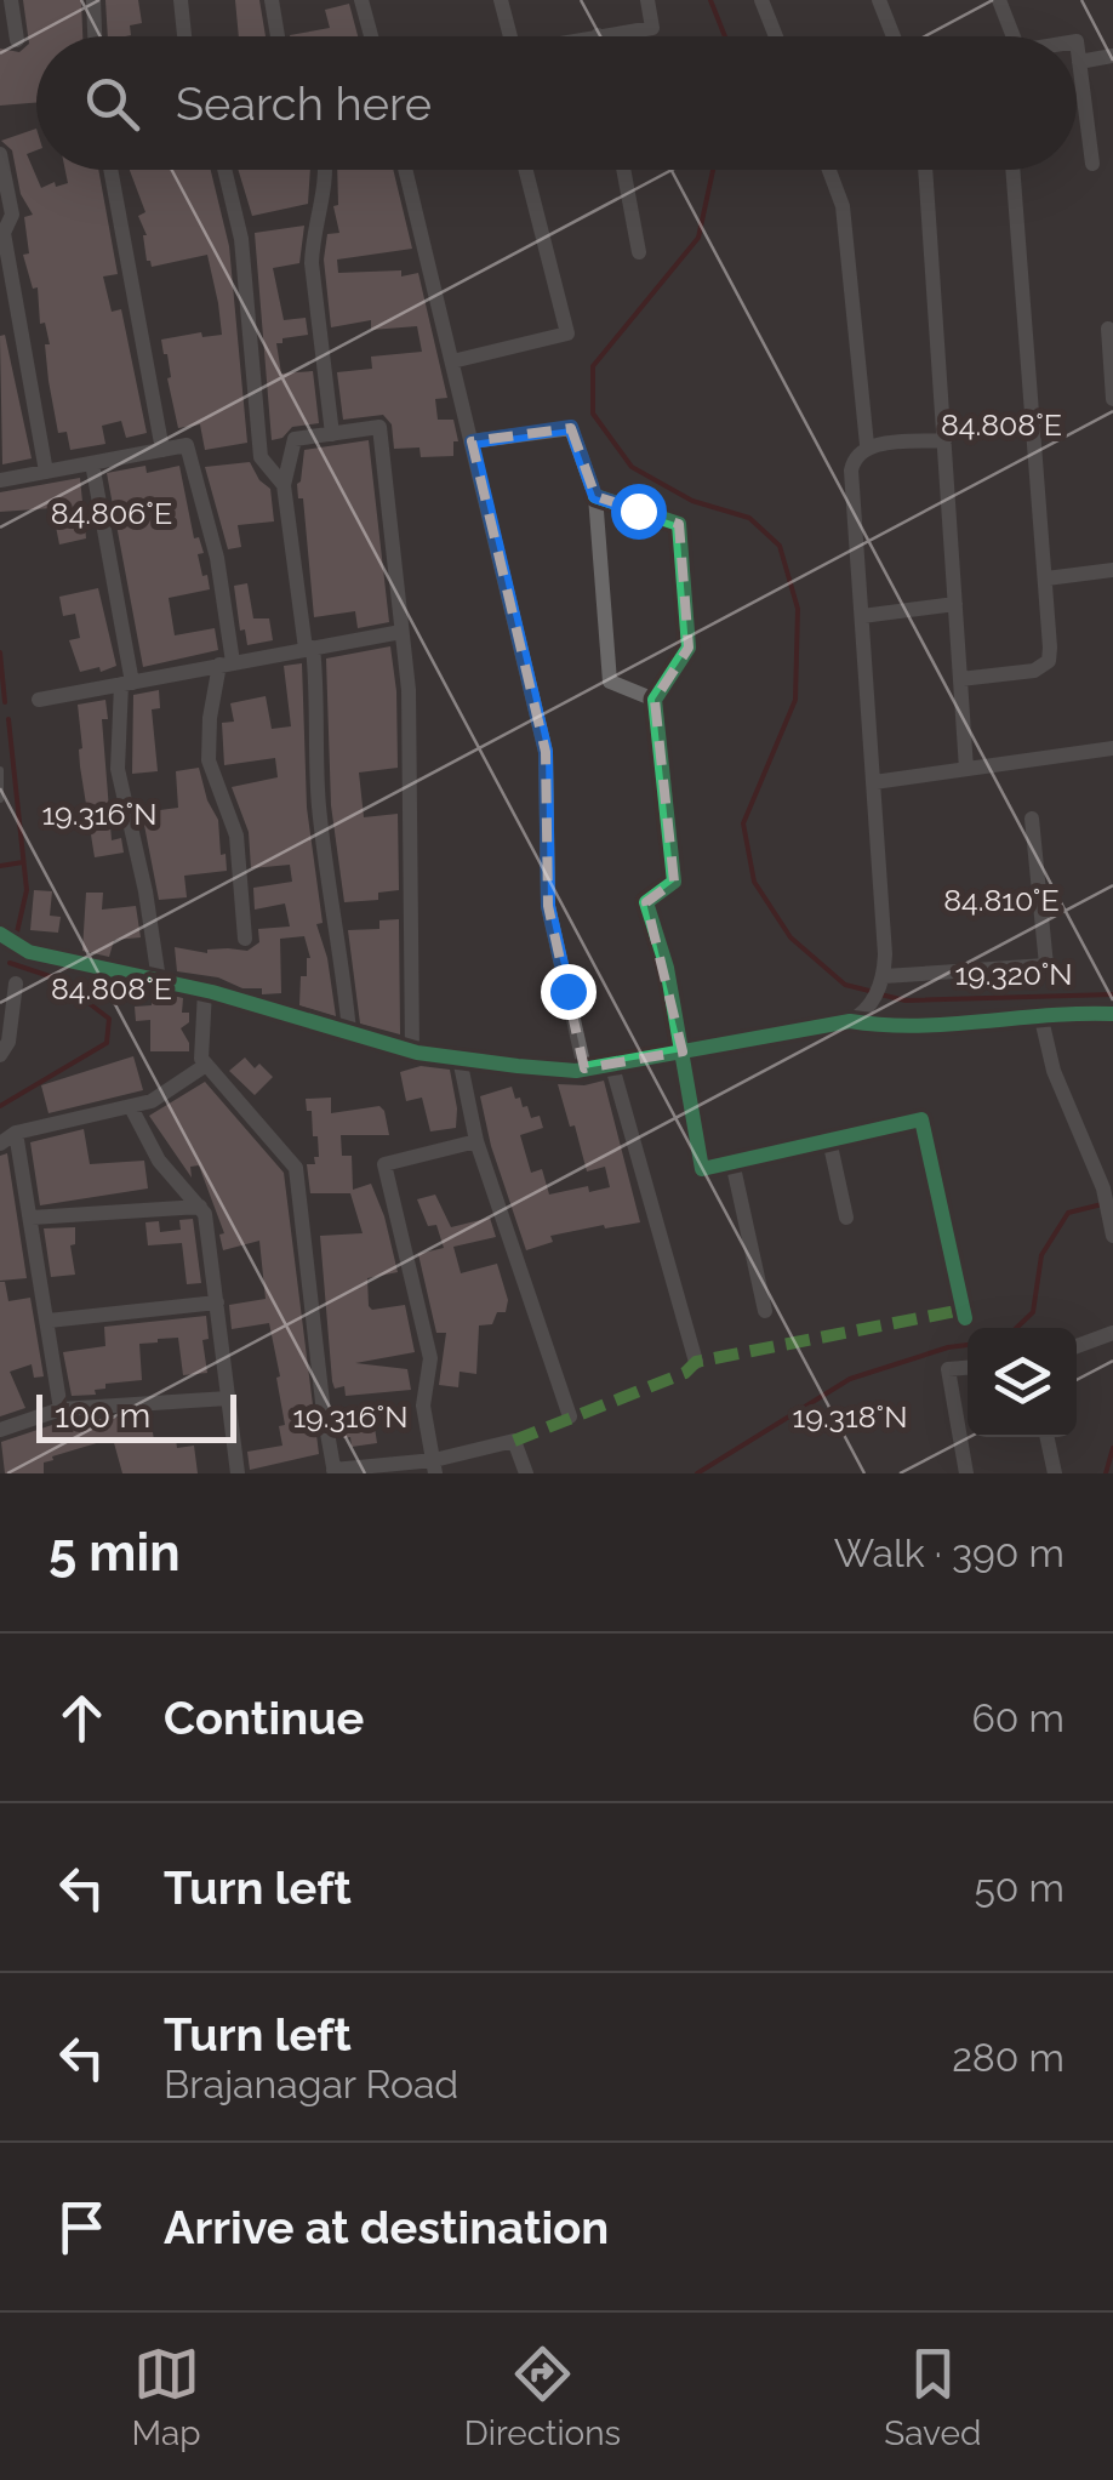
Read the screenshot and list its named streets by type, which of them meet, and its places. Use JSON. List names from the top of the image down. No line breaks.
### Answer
{"scale_bar":"100 m","page":{"search":"Search here","scale":"100 m","heading":["5 min","Walk · 390 m"],"list":[["Continue","60 m"],["Turn left","50 m"],["Turn left","Brajanagar Road","280 m"],"Arrive at destination"],"nav":["Map","Directions","Saved"]},"coordinates":["84.808°E","84.806°E","19.316°N","84.810°E","19.320°N","19.318°N"]}
